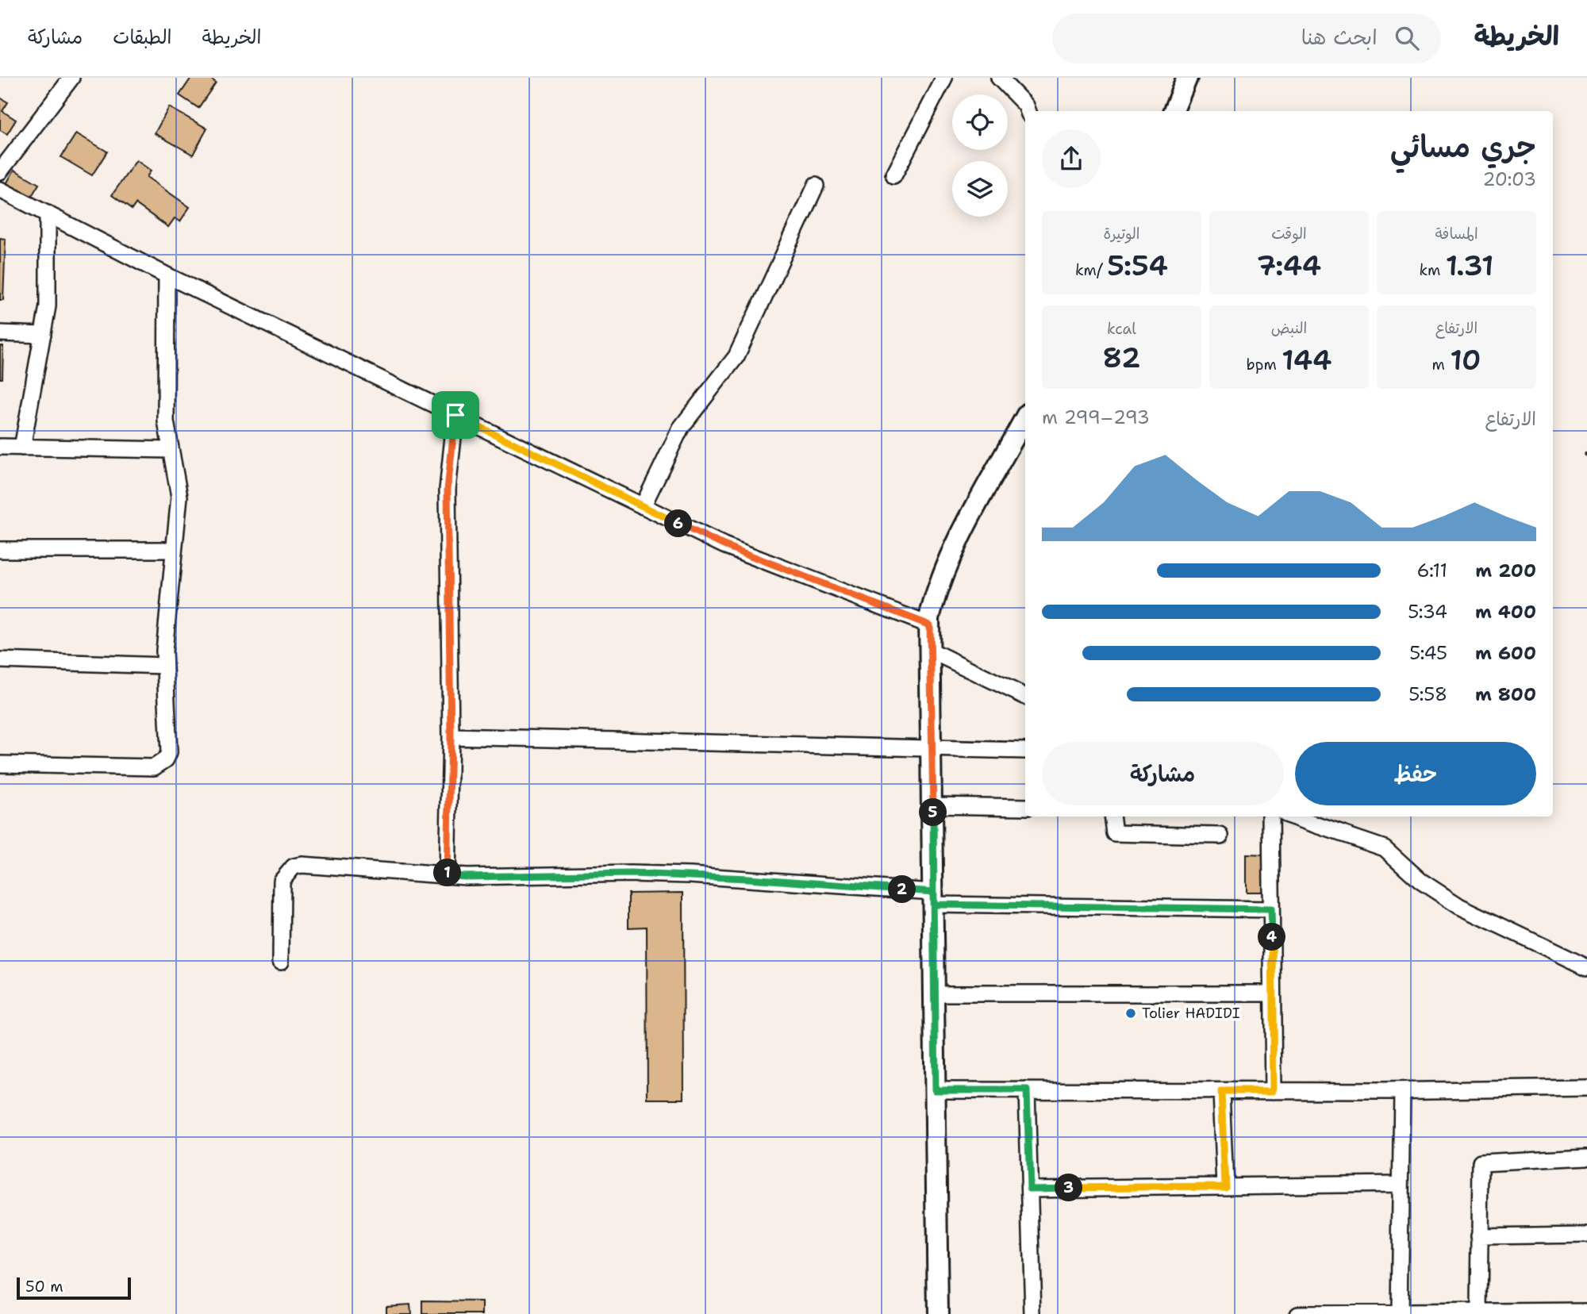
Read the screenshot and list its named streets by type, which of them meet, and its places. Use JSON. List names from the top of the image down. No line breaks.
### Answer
{"places":["Tolier HADIDI"],"scale_bar":"50 m","page":{"header":"الخريطة","search":"ابحث هنا","nav":["الخريطة","الطبقات","مشاركة"],"heading":["جري مسائي","20:03"],"stats":[["المسافة","1.31 km"],["الوقت","7:44"],["الوتيرة","5:54 /km"],["الارتفاع","10 m"],["النبض","144 bpm"],["kcal","82"]],"chart":["الارتفاع","293–299 m"],"pins":["6","5","1","2","4","3"],"list":[{"name":"200 m","note":"6:11"},{"name":"400 m","note":"5:34"},{"name":"600 m","note":"5:45"},{"name":"800 m","note":"5:58"}],"buttons":["حفظ","مشاركة"],"scale":"50 m"}}
